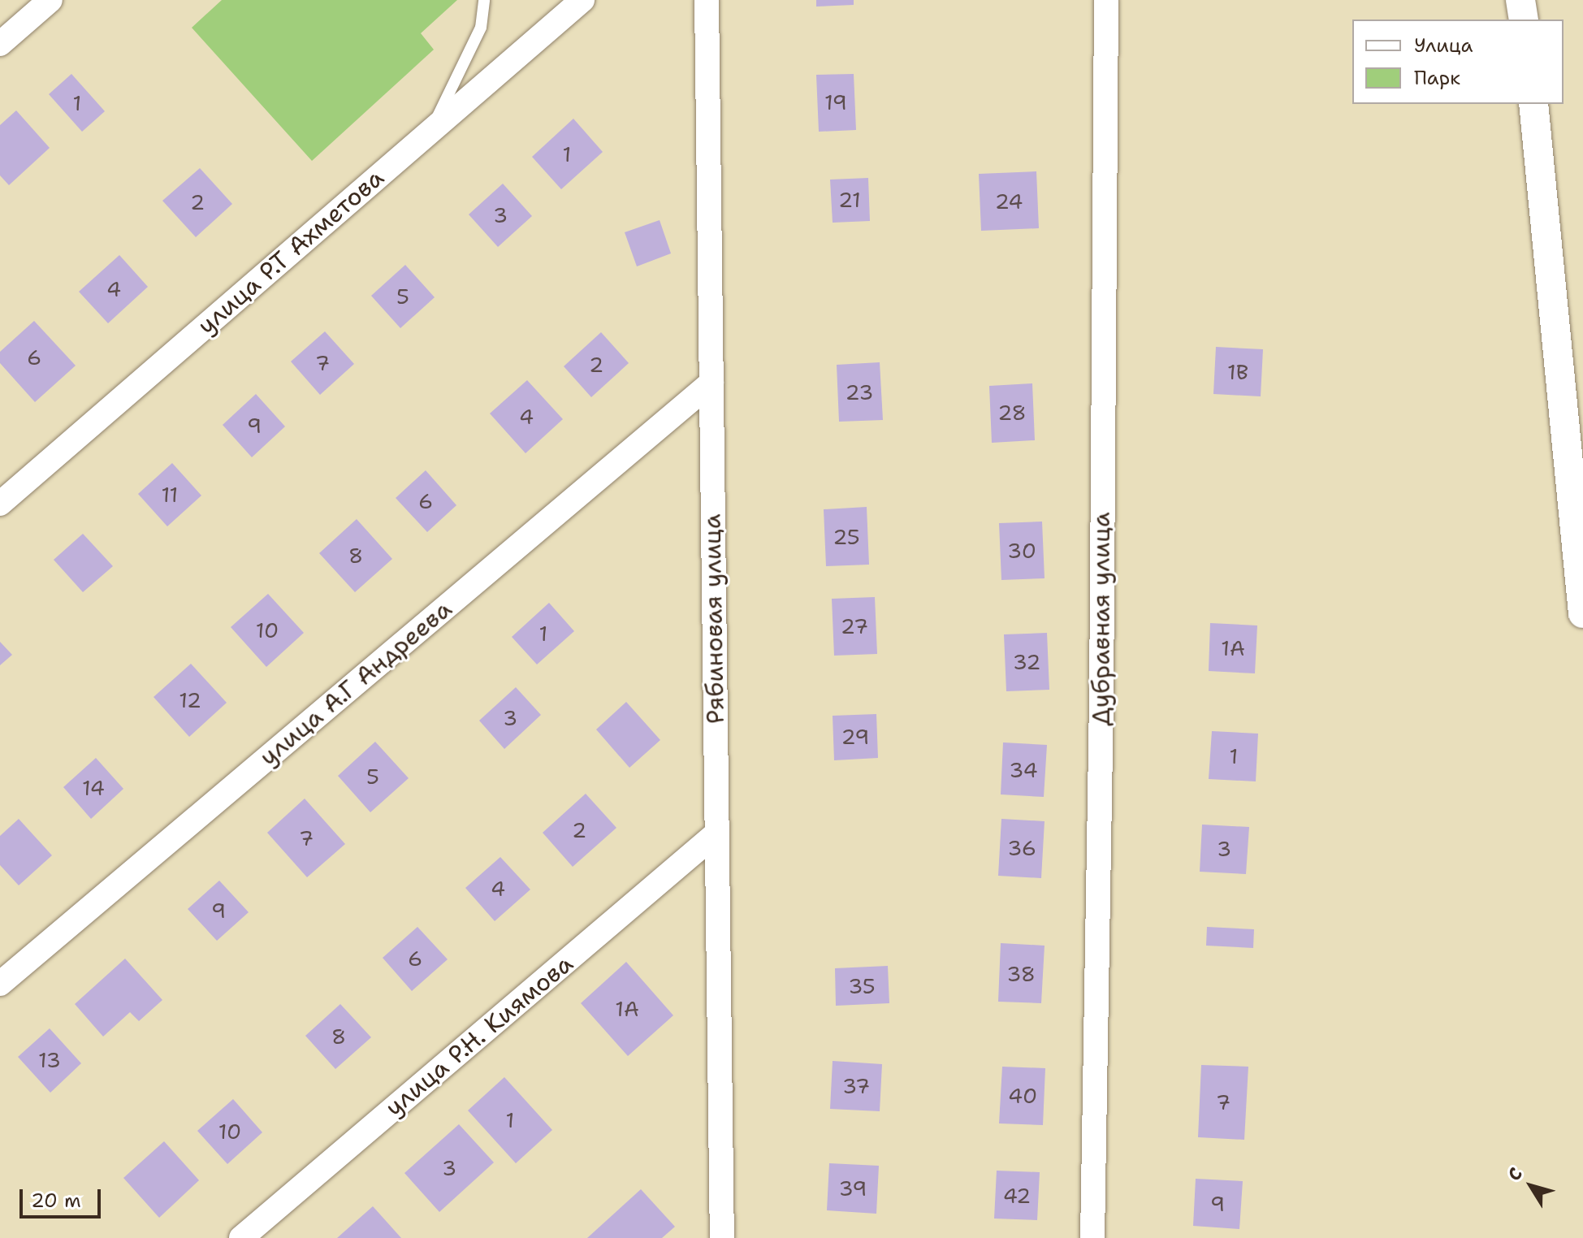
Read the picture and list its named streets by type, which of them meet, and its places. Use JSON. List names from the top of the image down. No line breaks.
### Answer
{"streets":{"street":["улица Р.Т Ахметова","Рябиновая улица","Дубравная улица","улица А.Г Андреева","улица Р.Н. Киямова"]},"crossings":[["Рябиновая улица","улица А.Г Андреева"],["Рябиновая улица","улица Р.Н. Киямова"]],"house_numbers":["19","1","1","21","24","2","3","4","5","6","7","2","1В","23","28","4","9","11","6","25","30","8","27","10","1","1А","32","12","3","29","1","34","5","14","2","7","36","3","4","9","6","38","35","1А","8","13","37","40","7","1","10","3","39","42","9"],"legend":["Улица","Парк"],"scale_bar":"20 m","north":"top left"}
